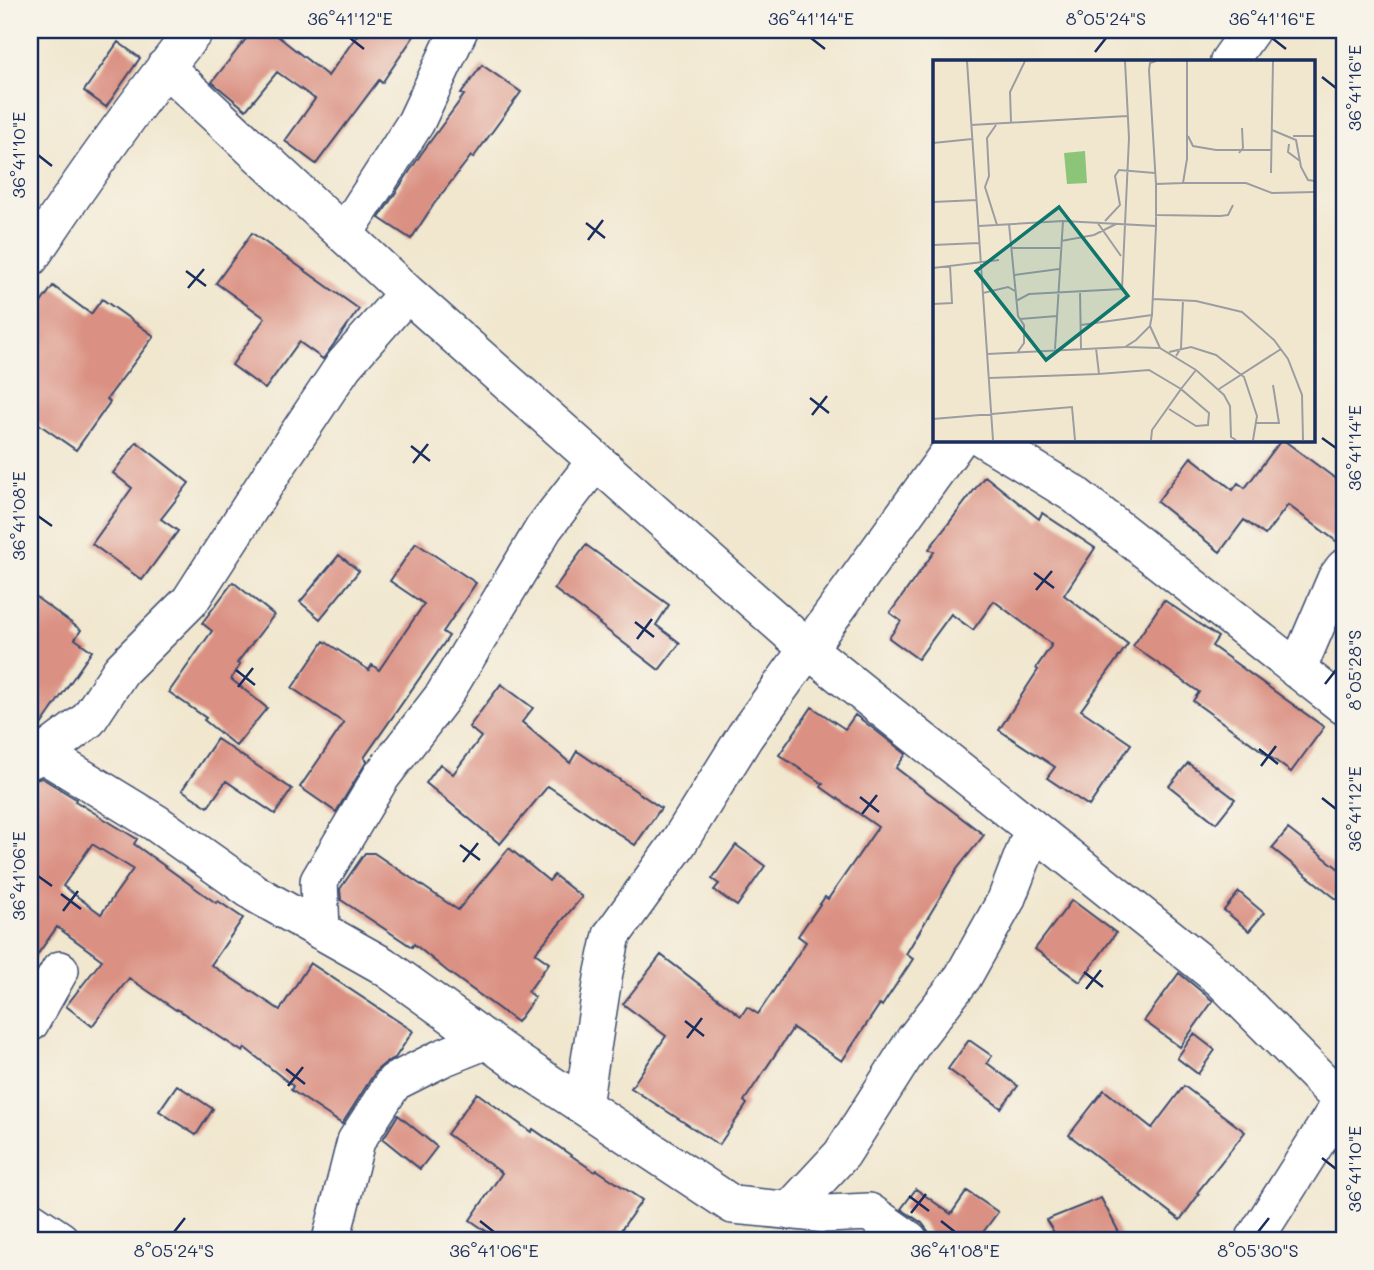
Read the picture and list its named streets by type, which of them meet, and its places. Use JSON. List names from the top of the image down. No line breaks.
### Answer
{"coordinates":["36°41'12\"E","36°41'14\"E","8°05'24\"S","36°41'16\"E","36°41'10\"E","36°41'08\"E","8°05'28\"S","36°41'06\"E","8°05'30\"S"]}
